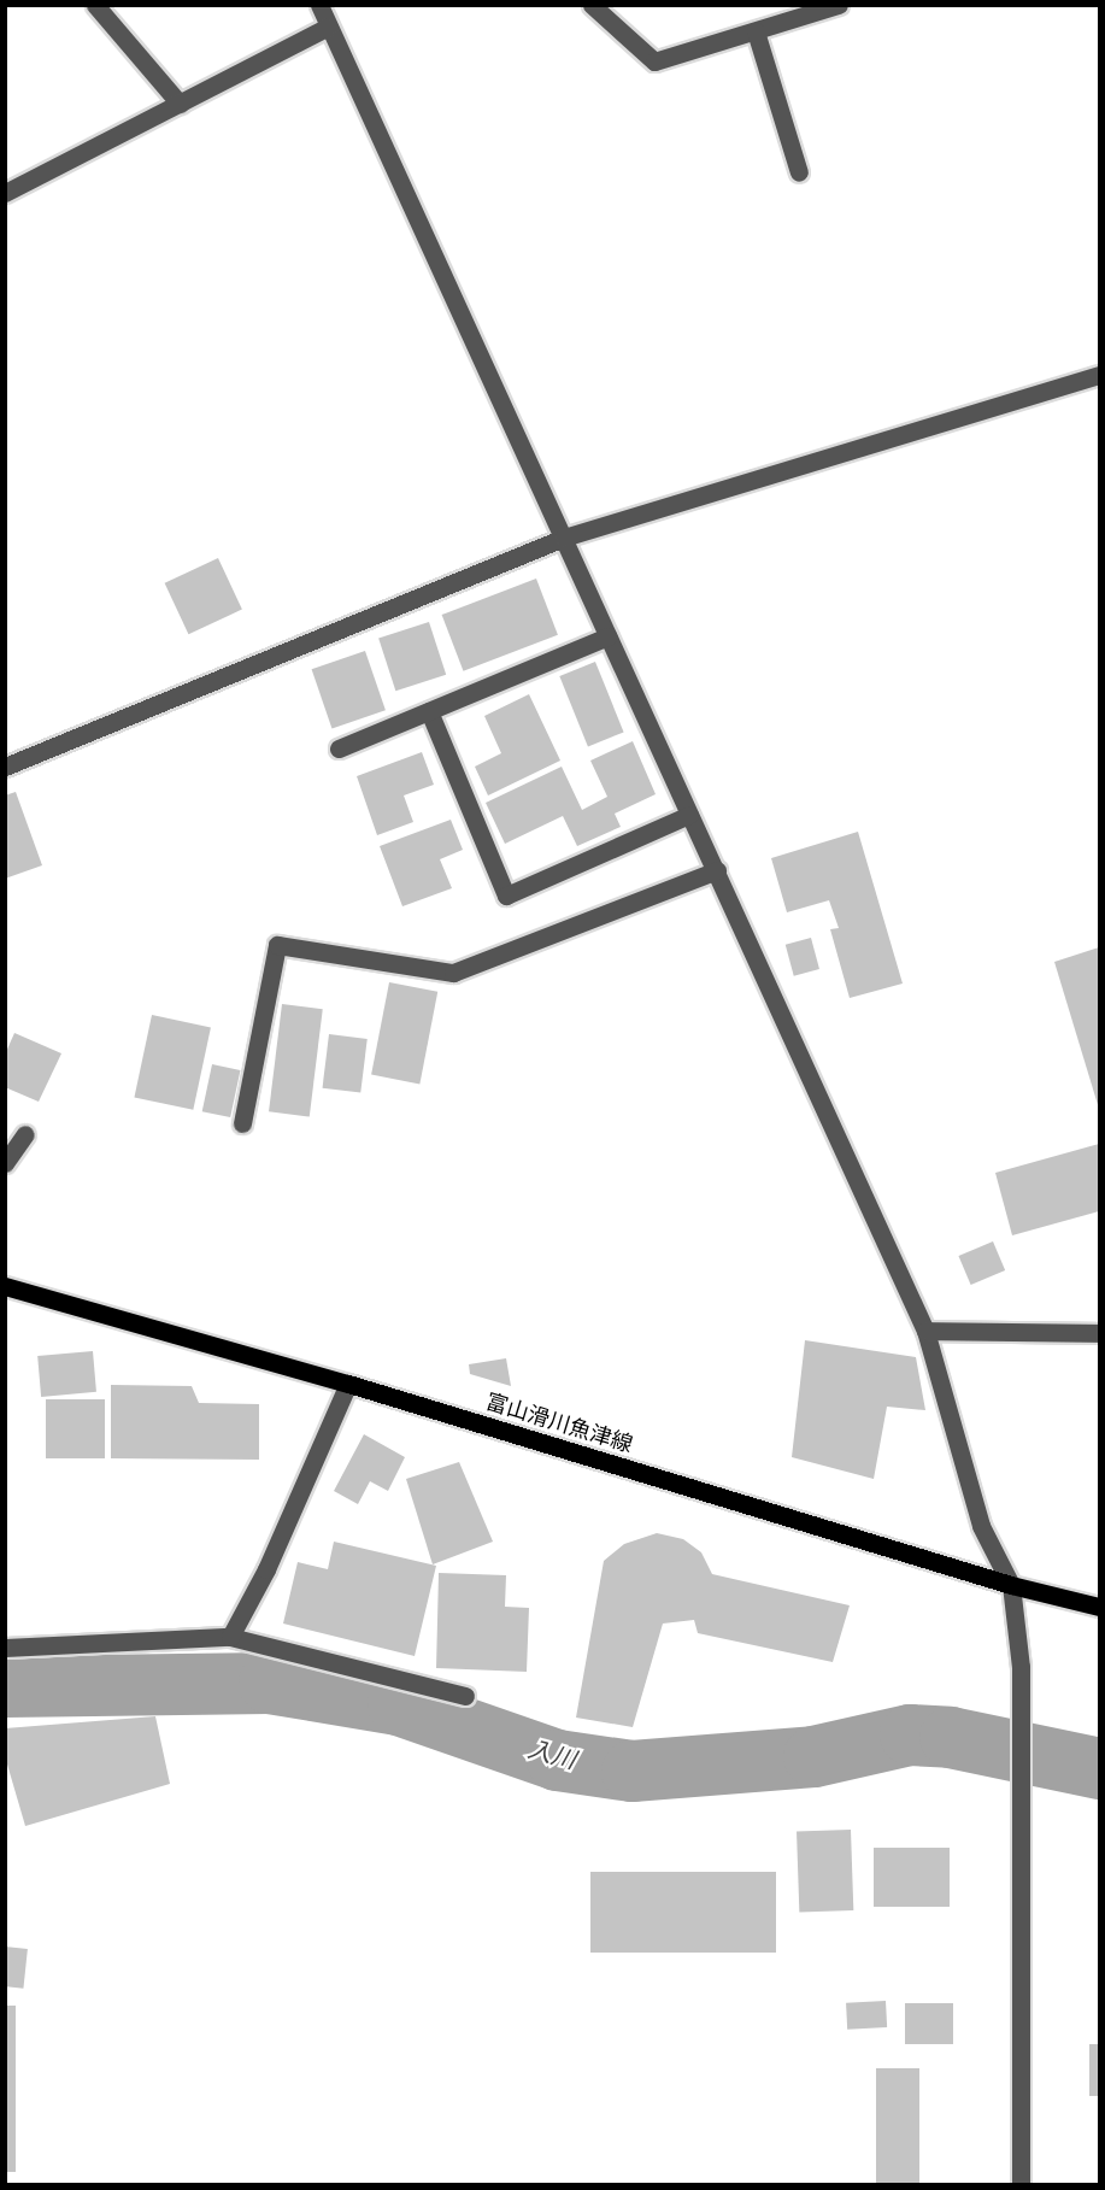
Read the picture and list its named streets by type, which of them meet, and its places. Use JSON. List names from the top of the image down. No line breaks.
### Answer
{"streets":{"main road":["富山滑川魚津線"]},"water":["入川"]}
